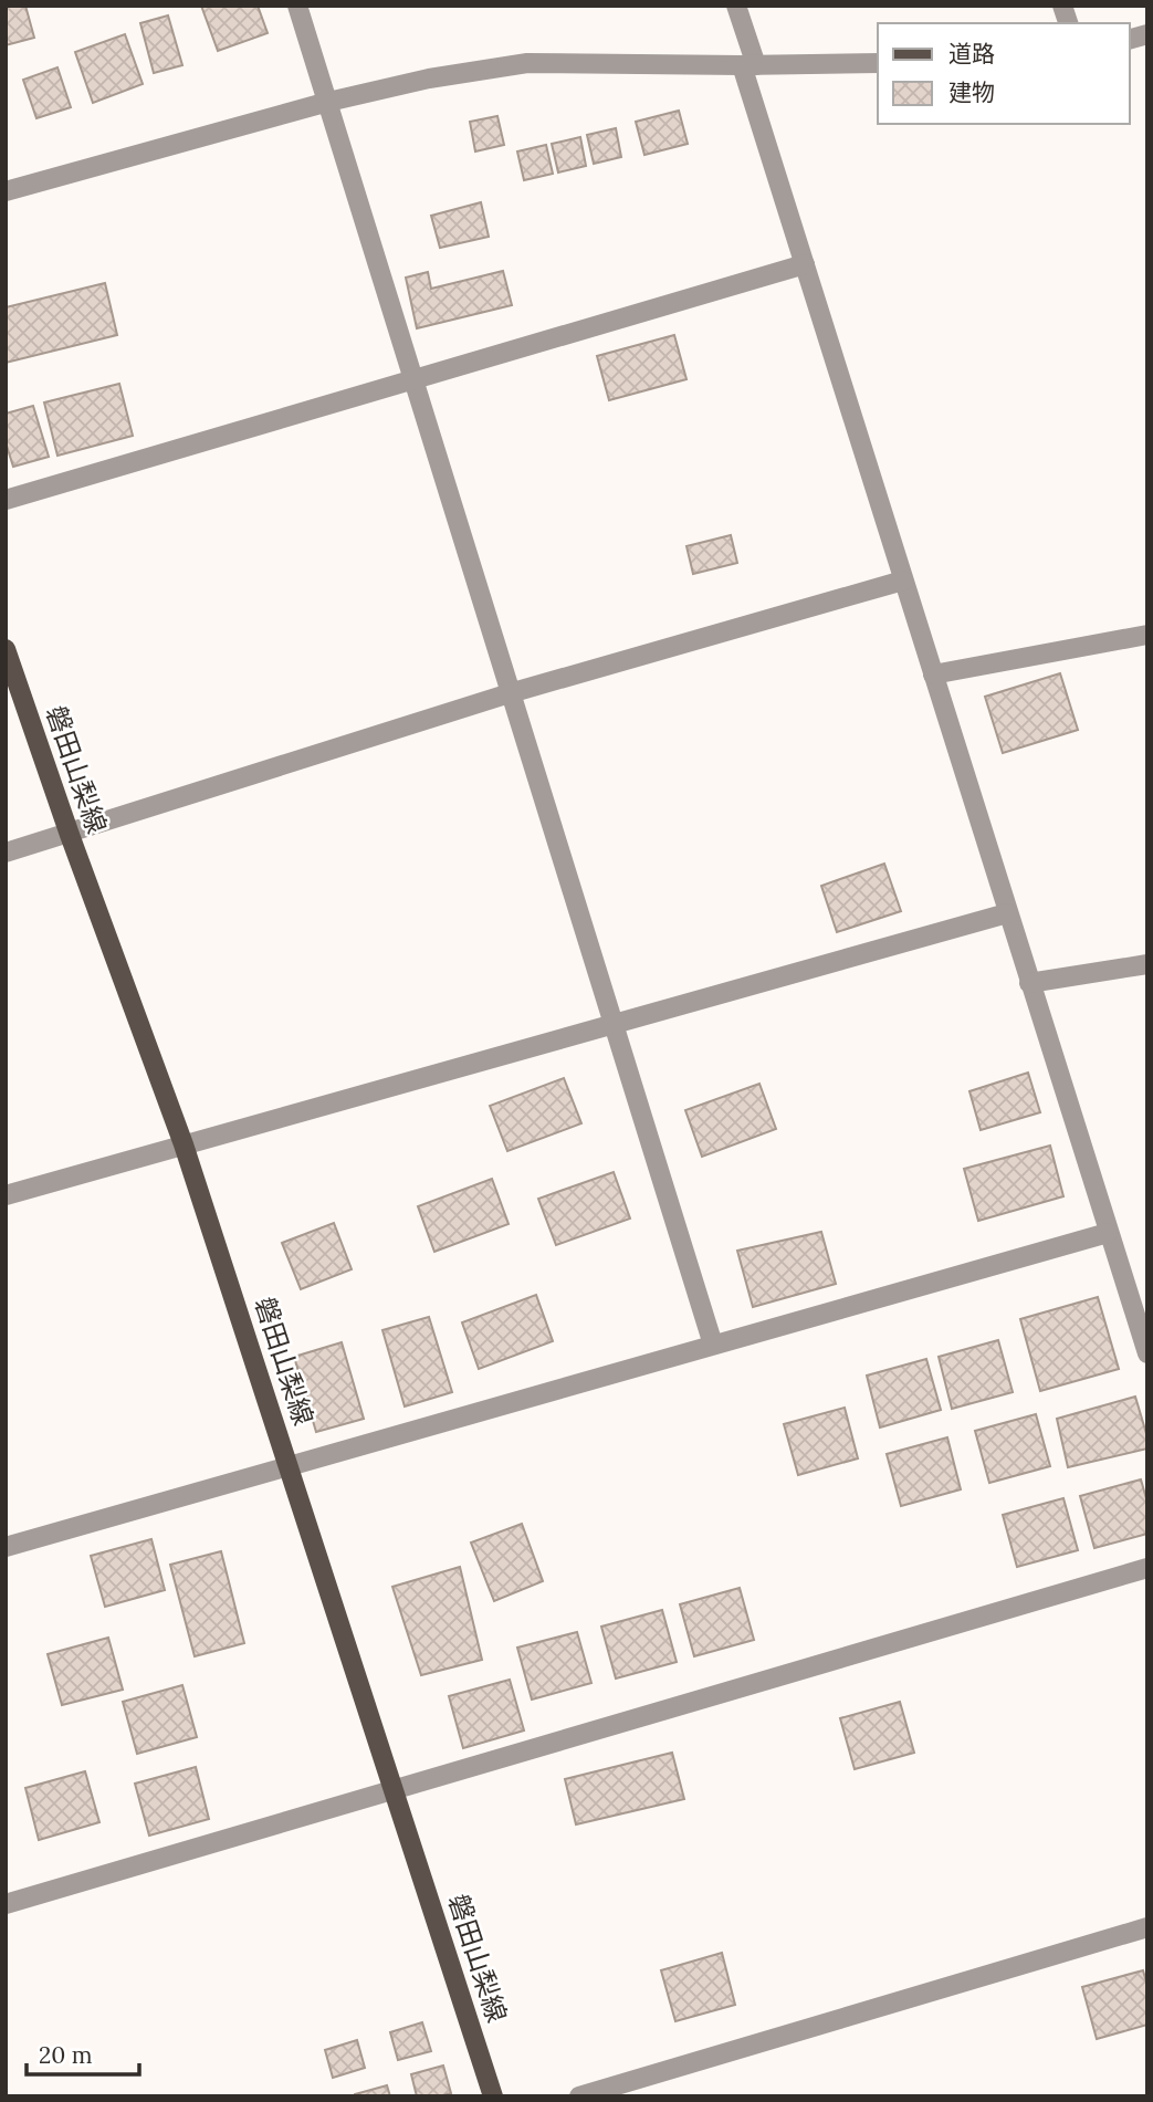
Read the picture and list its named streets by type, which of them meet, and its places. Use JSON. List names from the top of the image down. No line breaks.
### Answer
{"streets":{"main road":["磐田山梨線"]},"legend":["道路","建物"],"scale_bar":"20 m"}
